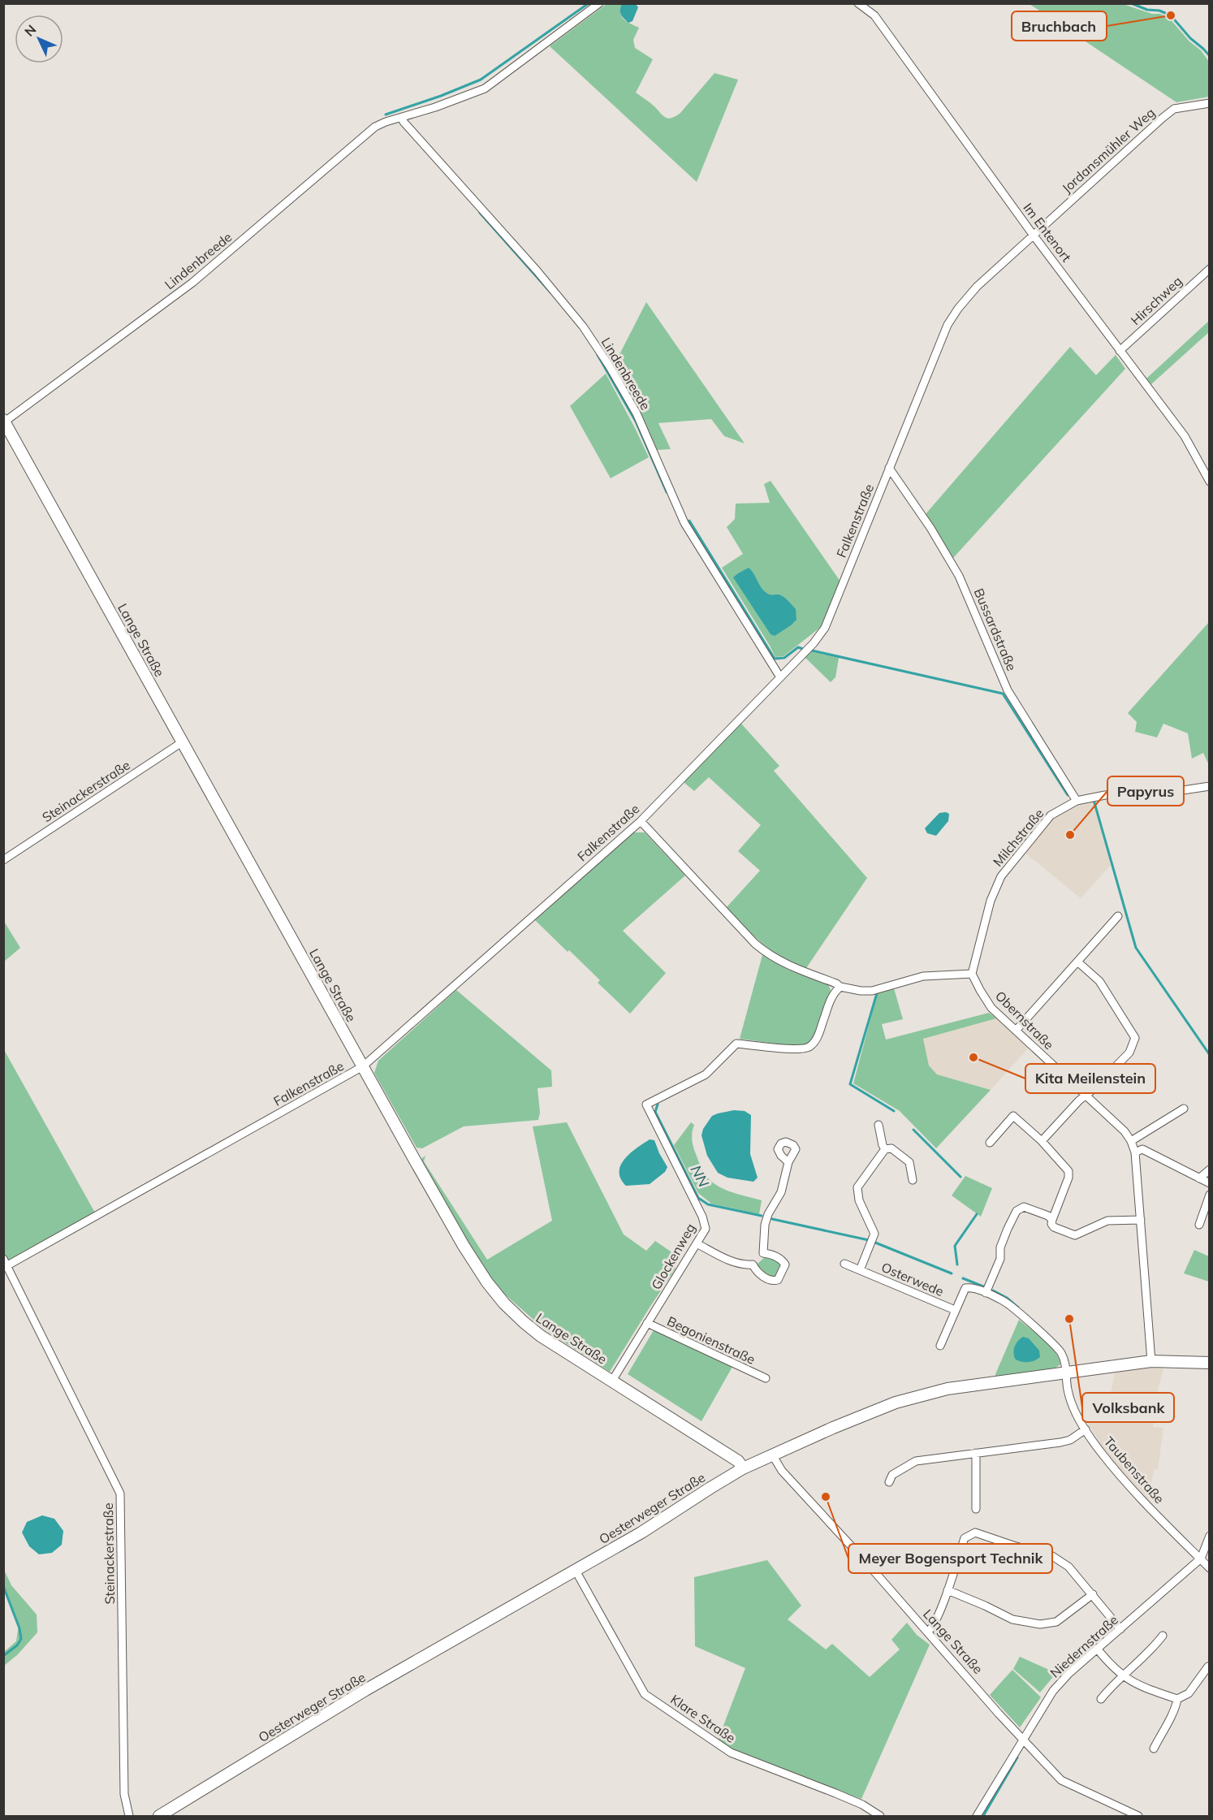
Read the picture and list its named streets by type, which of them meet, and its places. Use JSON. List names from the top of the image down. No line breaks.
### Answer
{"streets":{"street":["Jordansmühler Weg","Im Entenort","Lindenbreede","Hirschweg","Falkenstraße","Bussardstraße","Lange Straße","Steinackerstraße","Milchstraße","Obernstraße","Glockenweg","Osterwede","Begonienstraße","Taubenstraße","Oesterweger Straße","Niedernstraße","Klare Straße"]},"crossings":[["Jordansmühler Weg","Im Entenort"],["Jordansmühler Weg","Falkenstraße"],["Im Entenort","Hirschweg"],["Im Entenort","Falkenstraße"],["Lindenbreede","Falkenstraße"],["Lindenbreede","Lange Straße"],["Falkenstraße","Bussardstraße"],["Falkenstraße","Lange Straße"],["Falkenstraße","Steinackerstraße"],["Bussardstraße","Milchstraße"],["Lange Straße","Steinackerstraße"],["Lange Straße","Glockenweg"],["Lange Straße","Oesterweger Straße"],["Lange Straße","Niedernstraße"],["Milchstraße","Obernstraße"],["Obernstraße","Oesterweger Straße"],["Glockenweg","Begonienstraße"],["Osterwede","Taubenstraße"],["Osterwede","Oesterweger Straße"],["Taubenstraße","Oesterweger Straße"],["Taubenstraße","Niedernstraße"],["Oesterweger Straße","Klare Straße"]],"water":["NN"],"places":["Bruchbach","Papyrus","Kita Meilenstein","Volksbank","Meyer Bogensport Technik"],"north":"top left"}
